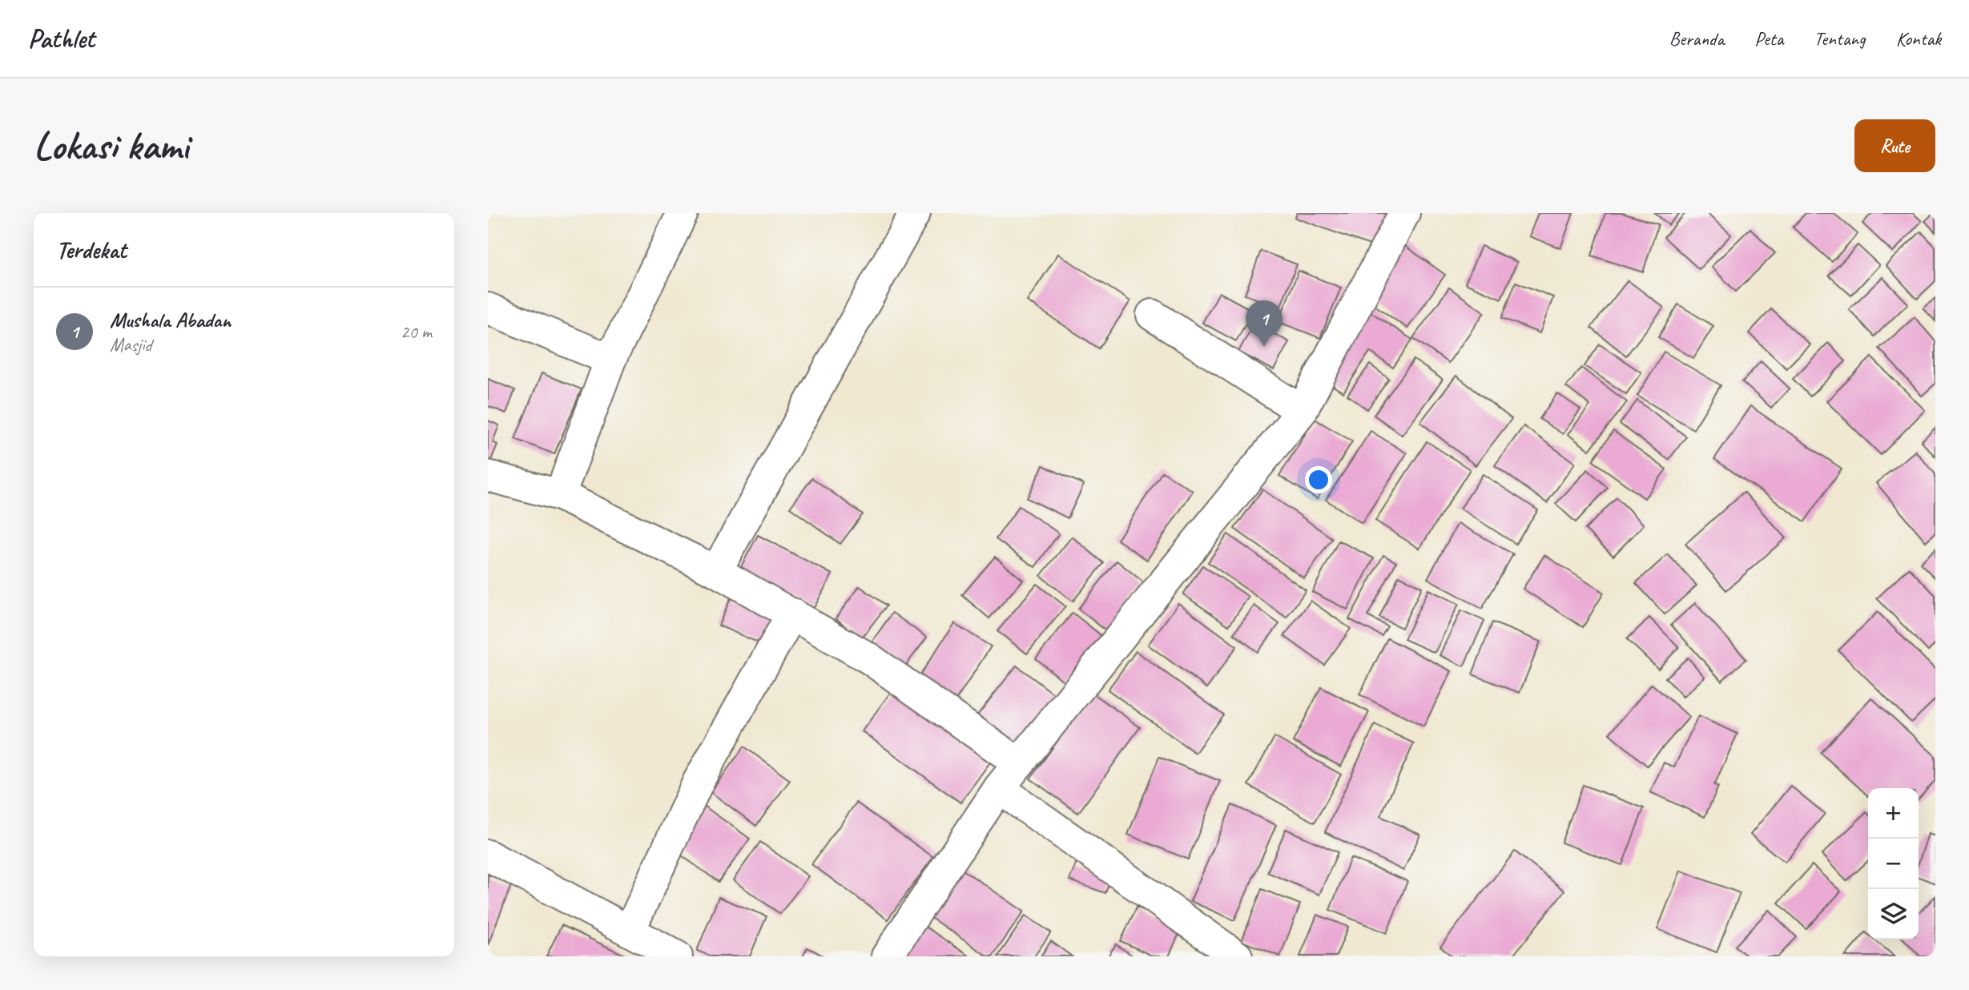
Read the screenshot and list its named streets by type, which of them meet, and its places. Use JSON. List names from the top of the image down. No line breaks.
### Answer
{"page":{"header":"Pathlet","nav":["Beranda","Peta","Tentang","Kontak"],"buttons":"Rute","title":"Lokasi kami","heading":"Terdekat","list":[{"mark":"1","name":"Mushala Abadan","note":"Masjid","value":"20 m"}],"pins":"1","map_buttons":["+","−"]}}
